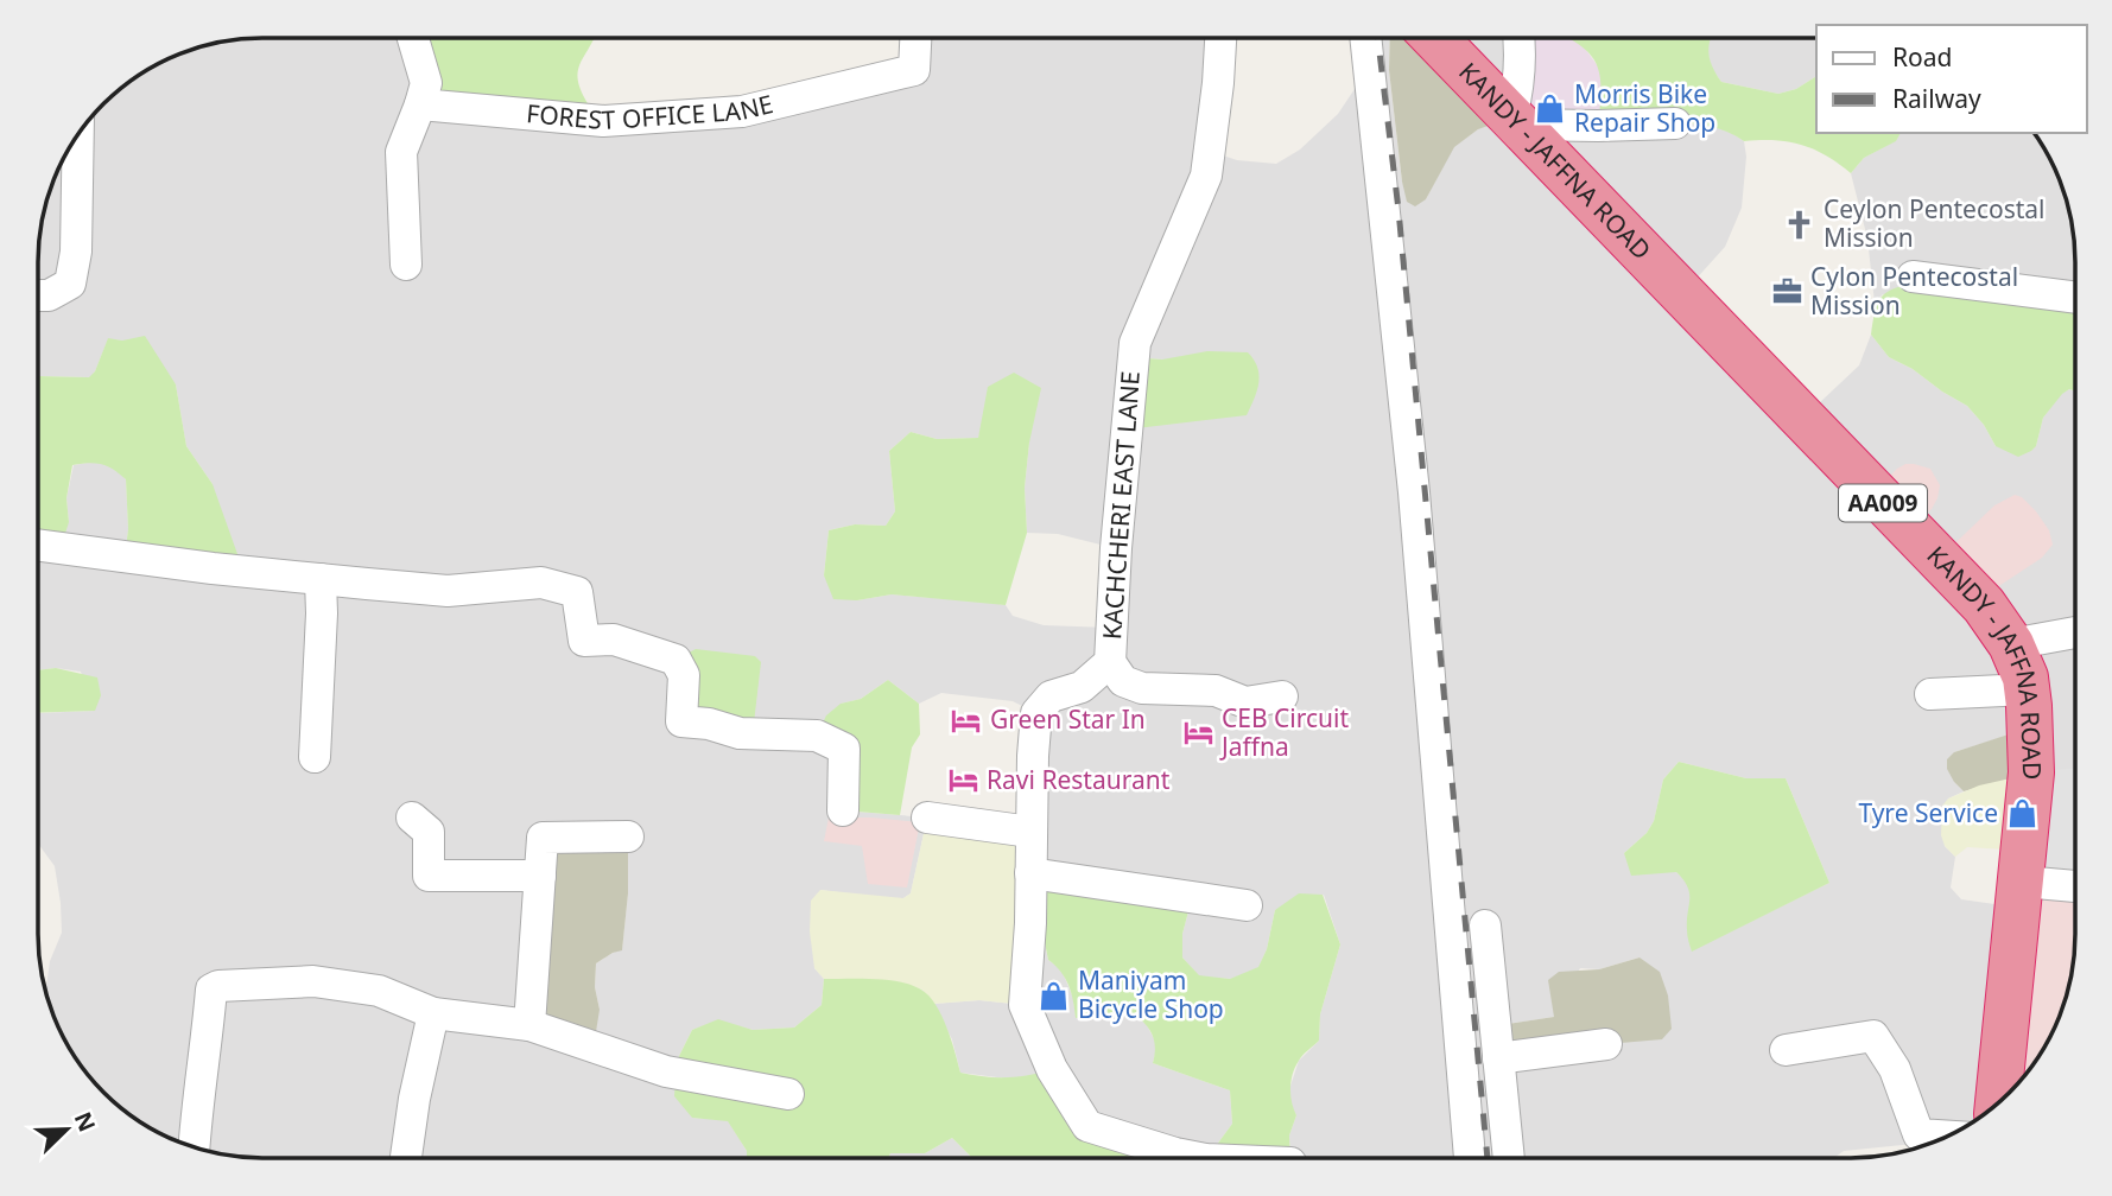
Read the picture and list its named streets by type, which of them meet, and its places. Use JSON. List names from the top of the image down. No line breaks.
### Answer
{"streets":{"highway":["KANDY - JAFFNA ROAD","AA009"],"street":["FOREST OFFICE LANE","KACHCHERI EAST LANE"]},"places":{"shop":["Morris Bike Repair Shop","Tyre Service","Maniyam Bicycle Shop"],"church":["Ceylon Pentecostal Mission"],"office":["Cylon Pentecostal Mission"],"hotel":["Green Star In","CEB Circuit Jaffna","Ravi Restaurant"]},"legend":["Road","Railway"],"north":"top right"}
